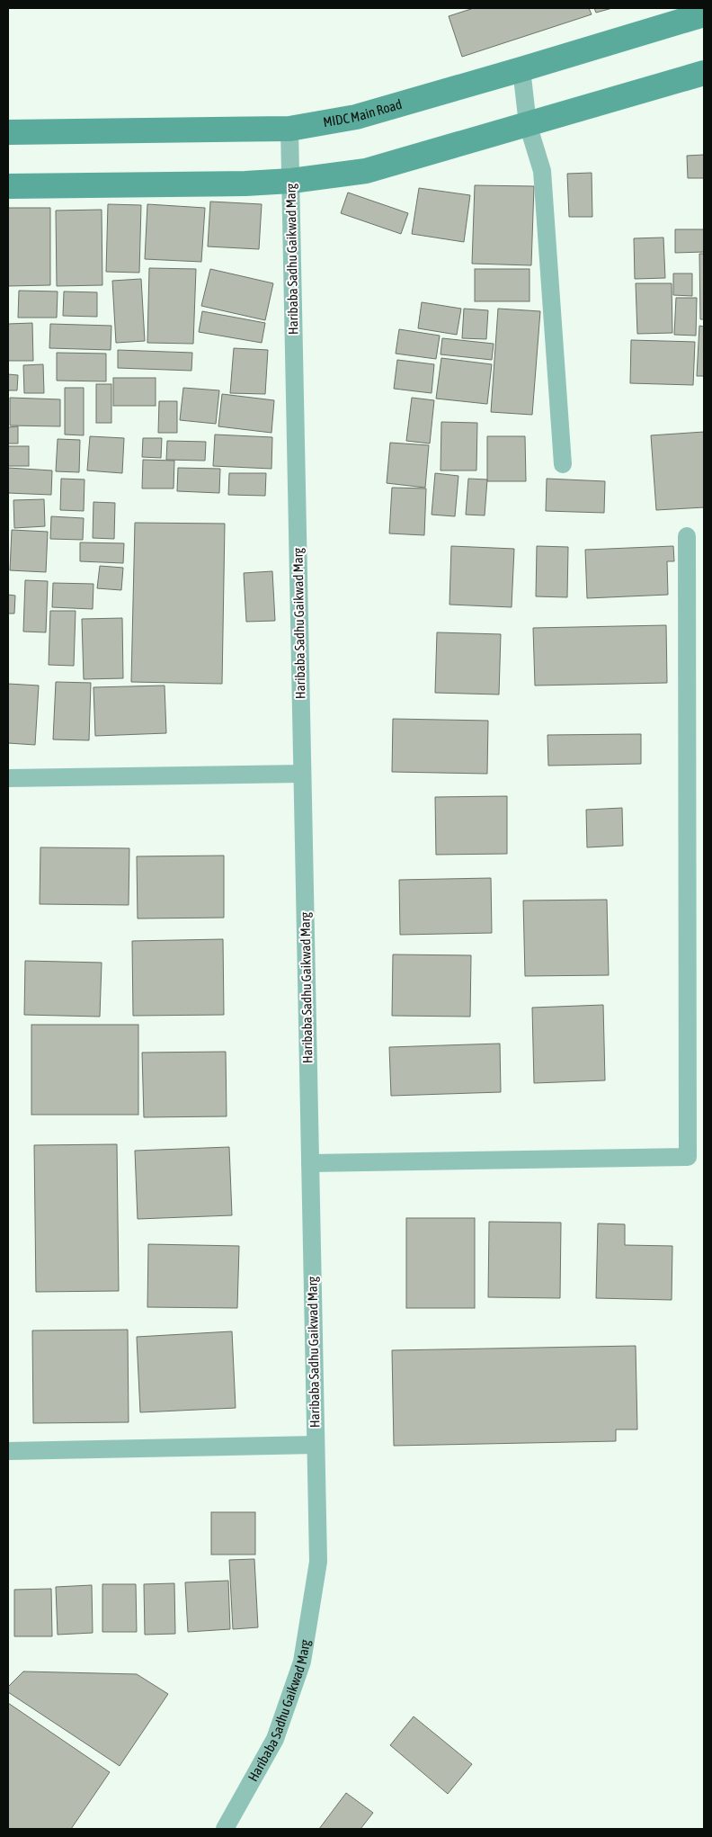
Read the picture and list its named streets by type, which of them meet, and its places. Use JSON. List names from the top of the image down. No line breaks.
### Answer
{"streets":{"main road":["MIDC Main Road"],"lane":["Haribaba Sadhu Gaikwad Marg"]},"crossings":[["MIDC Main Road","Haribaba Sadhu Gaikwad Marg"]]}
